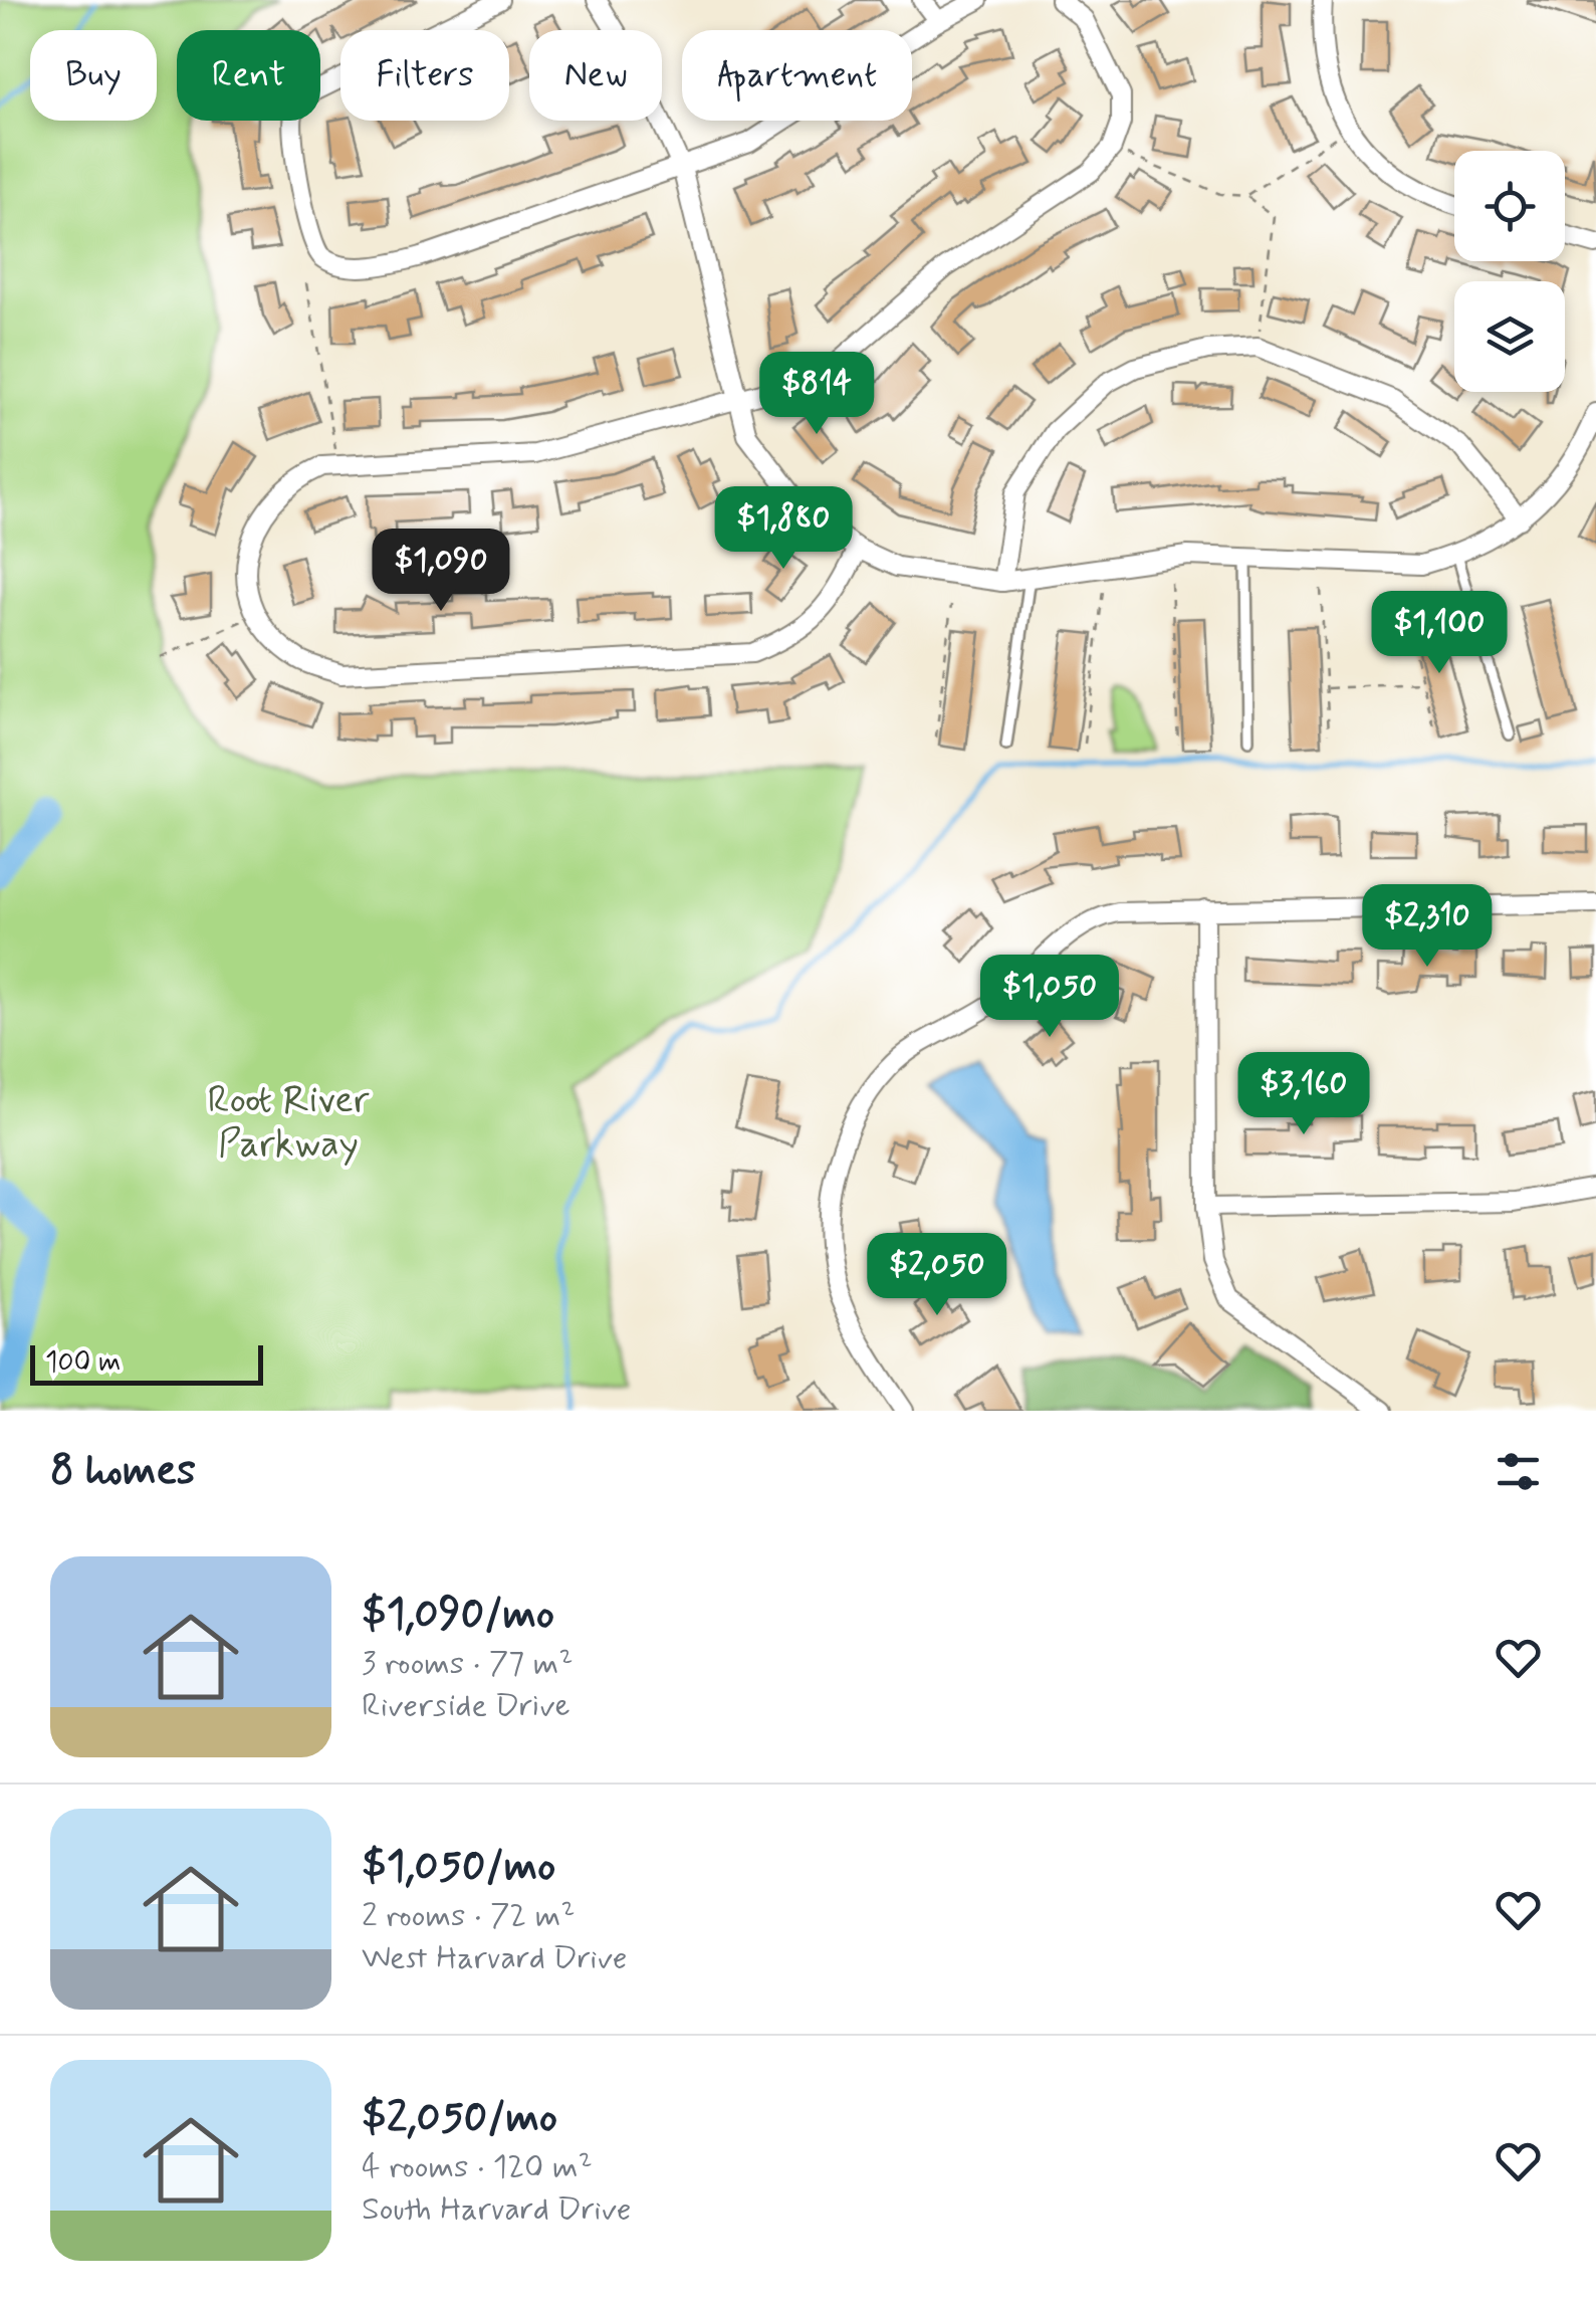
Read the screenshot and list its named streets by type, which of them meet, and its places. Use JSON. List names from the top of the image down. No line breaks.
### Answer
{"parks":["Root River Parkway"],"scale_bar":"100 m","page":{"chip":["Buy","Rent","Filters","New","Apartment"],"price":["$814","$1,880","$1,090","$1,100","$2,310","$1,050","$3,160","$2,050"],"scale":"100 m","heading":"8 homes","list":[{"name":"$1,090/mo","note":"3 rooms · 77 m² · Riverside Drive"},{"name":"$1,050/mo","note":"2 rooms · 72 m² · West Harvard Drive"},{"name":"$2,050/mo","note":"4 rooms · 120 m² · South Harvard Drive"}]}}
